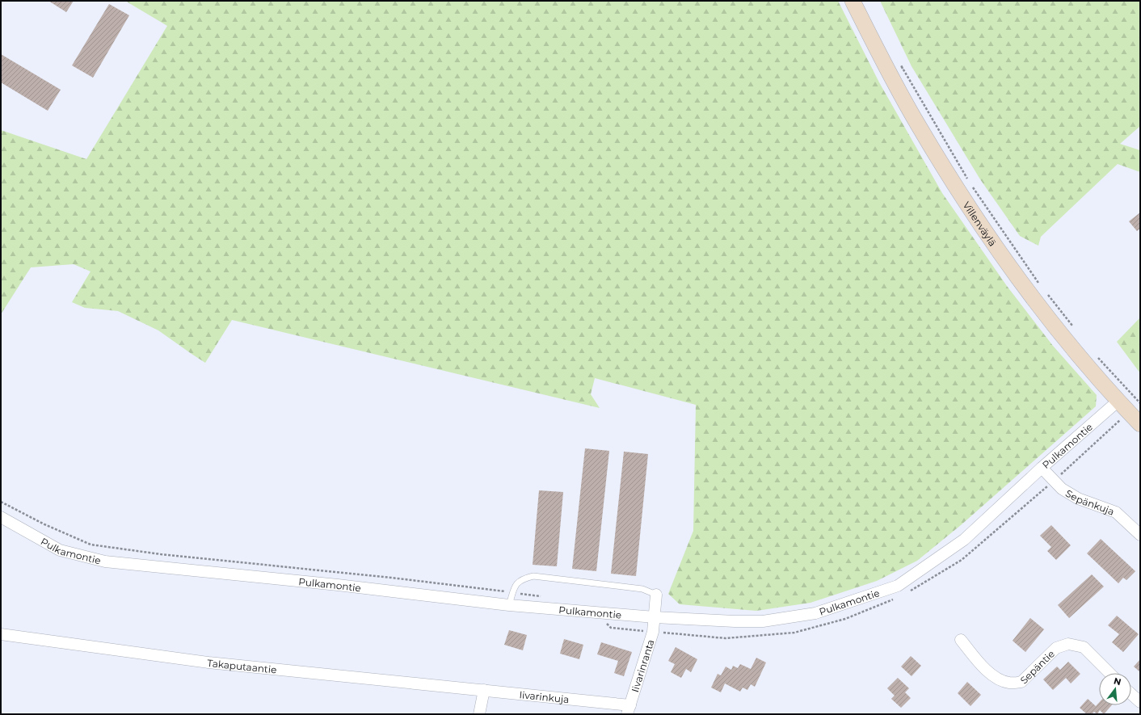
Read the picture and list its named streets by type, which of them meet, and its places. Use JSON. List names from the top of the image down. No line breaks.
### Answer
{"streets":{"street":["Villenväylä","Pulkamontie","Sepänkuja","Takaputaantie","Iivarinranta","Sepäntie","Iivarinkuja"]},"crossings":[["Villenväylä","Pulkamontie"],["Pulkamontie","Sepänkuja"],["Pulkamontie","Iivarinranta"],["Takaputaantie","Iivarinkuja"],["Iivarinranta","Iivarinkuja"]],"north":"top"}
